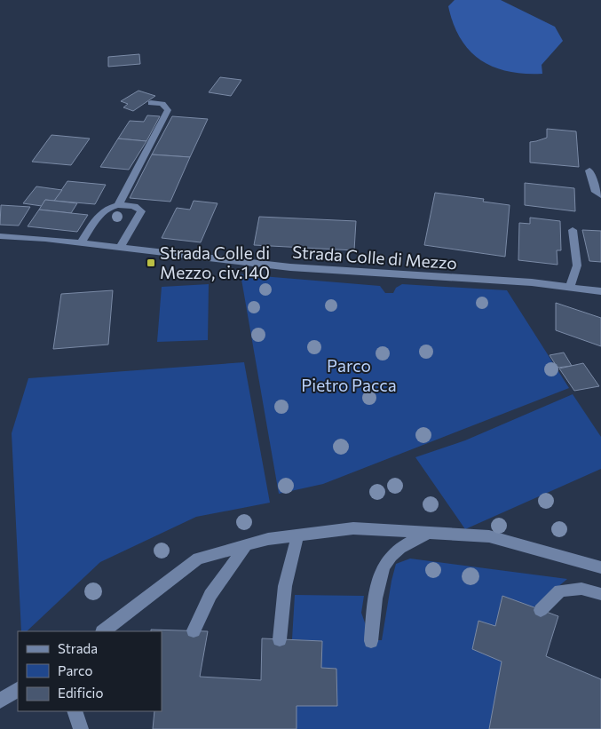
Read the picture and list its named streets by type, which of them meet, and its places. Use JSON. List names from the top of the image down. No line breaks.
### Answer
{"streets":{"street":["Strada Colle di Mezzo"]},"parks":["Parco Pietro Pacca"],"places":{"transit":["Strada Colle di Mezzo, civ.140"]},"legend":["Strada","Parco","Edificio"]}
